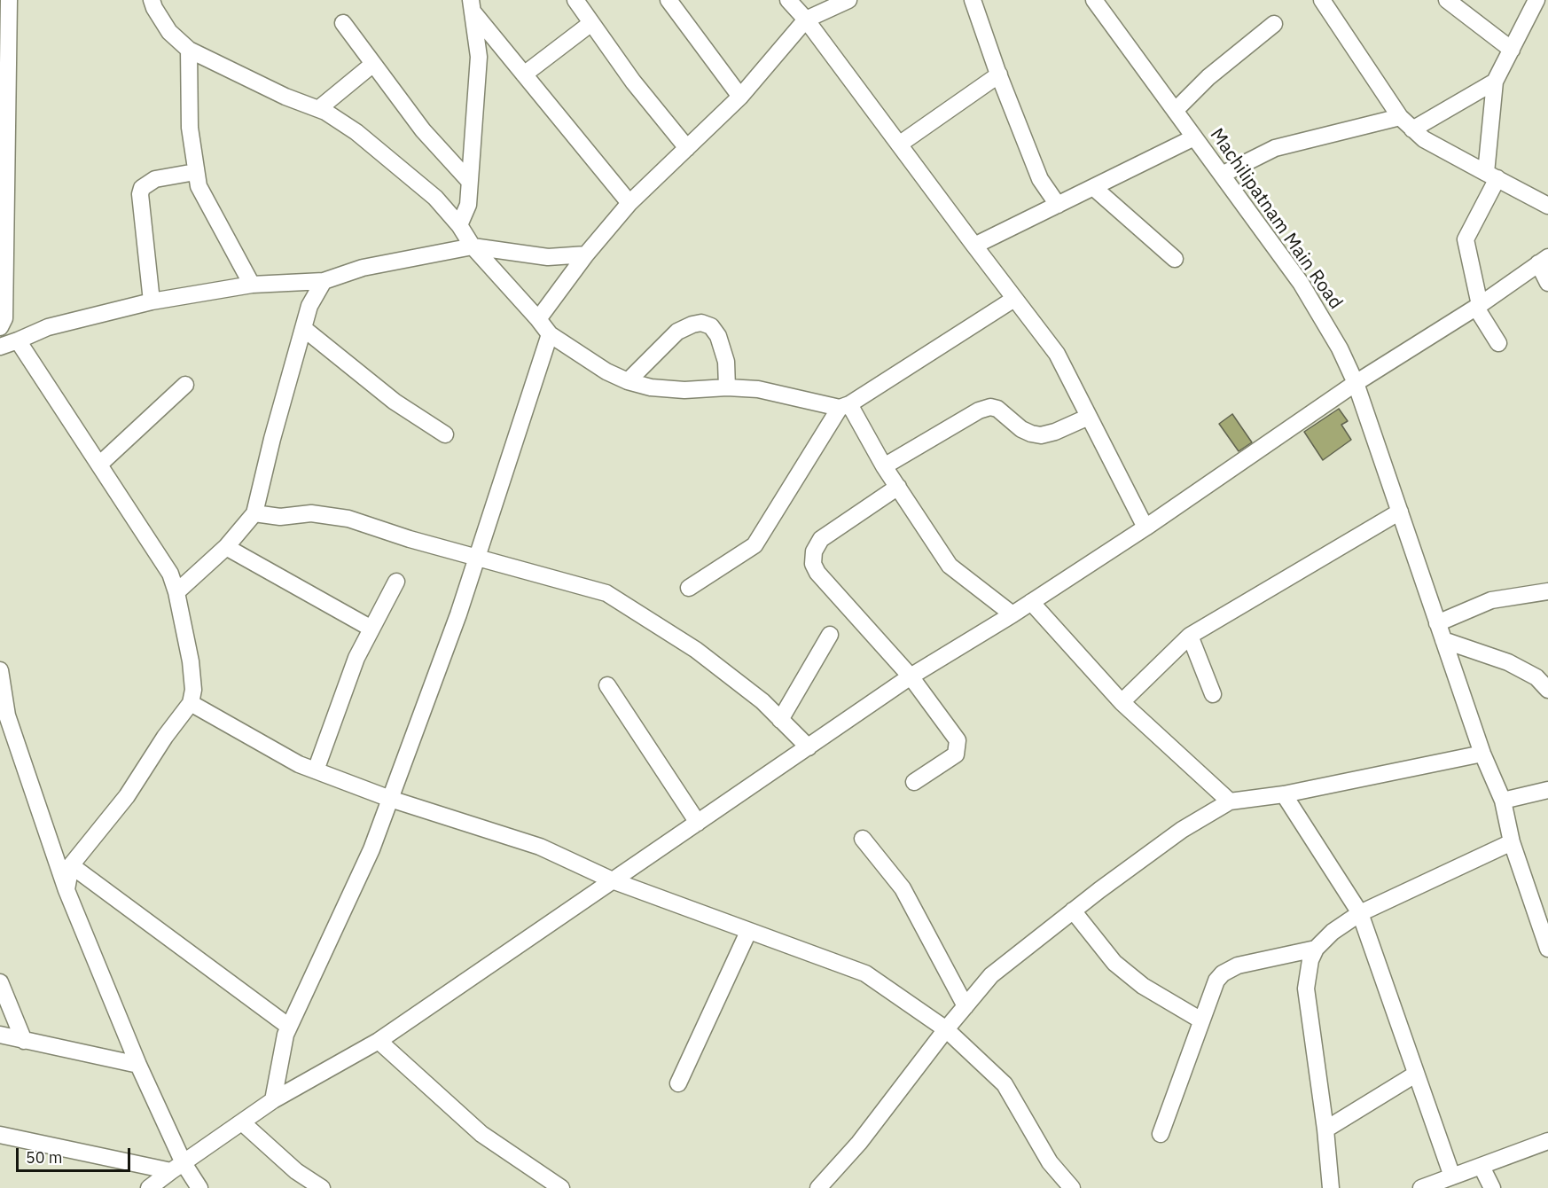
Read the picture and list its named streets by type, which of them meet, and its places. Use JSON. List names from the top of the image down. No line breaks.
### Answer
{"streets":{"street":["Machilipatnam Main Road"]},"scale_bar":"50 m"}
